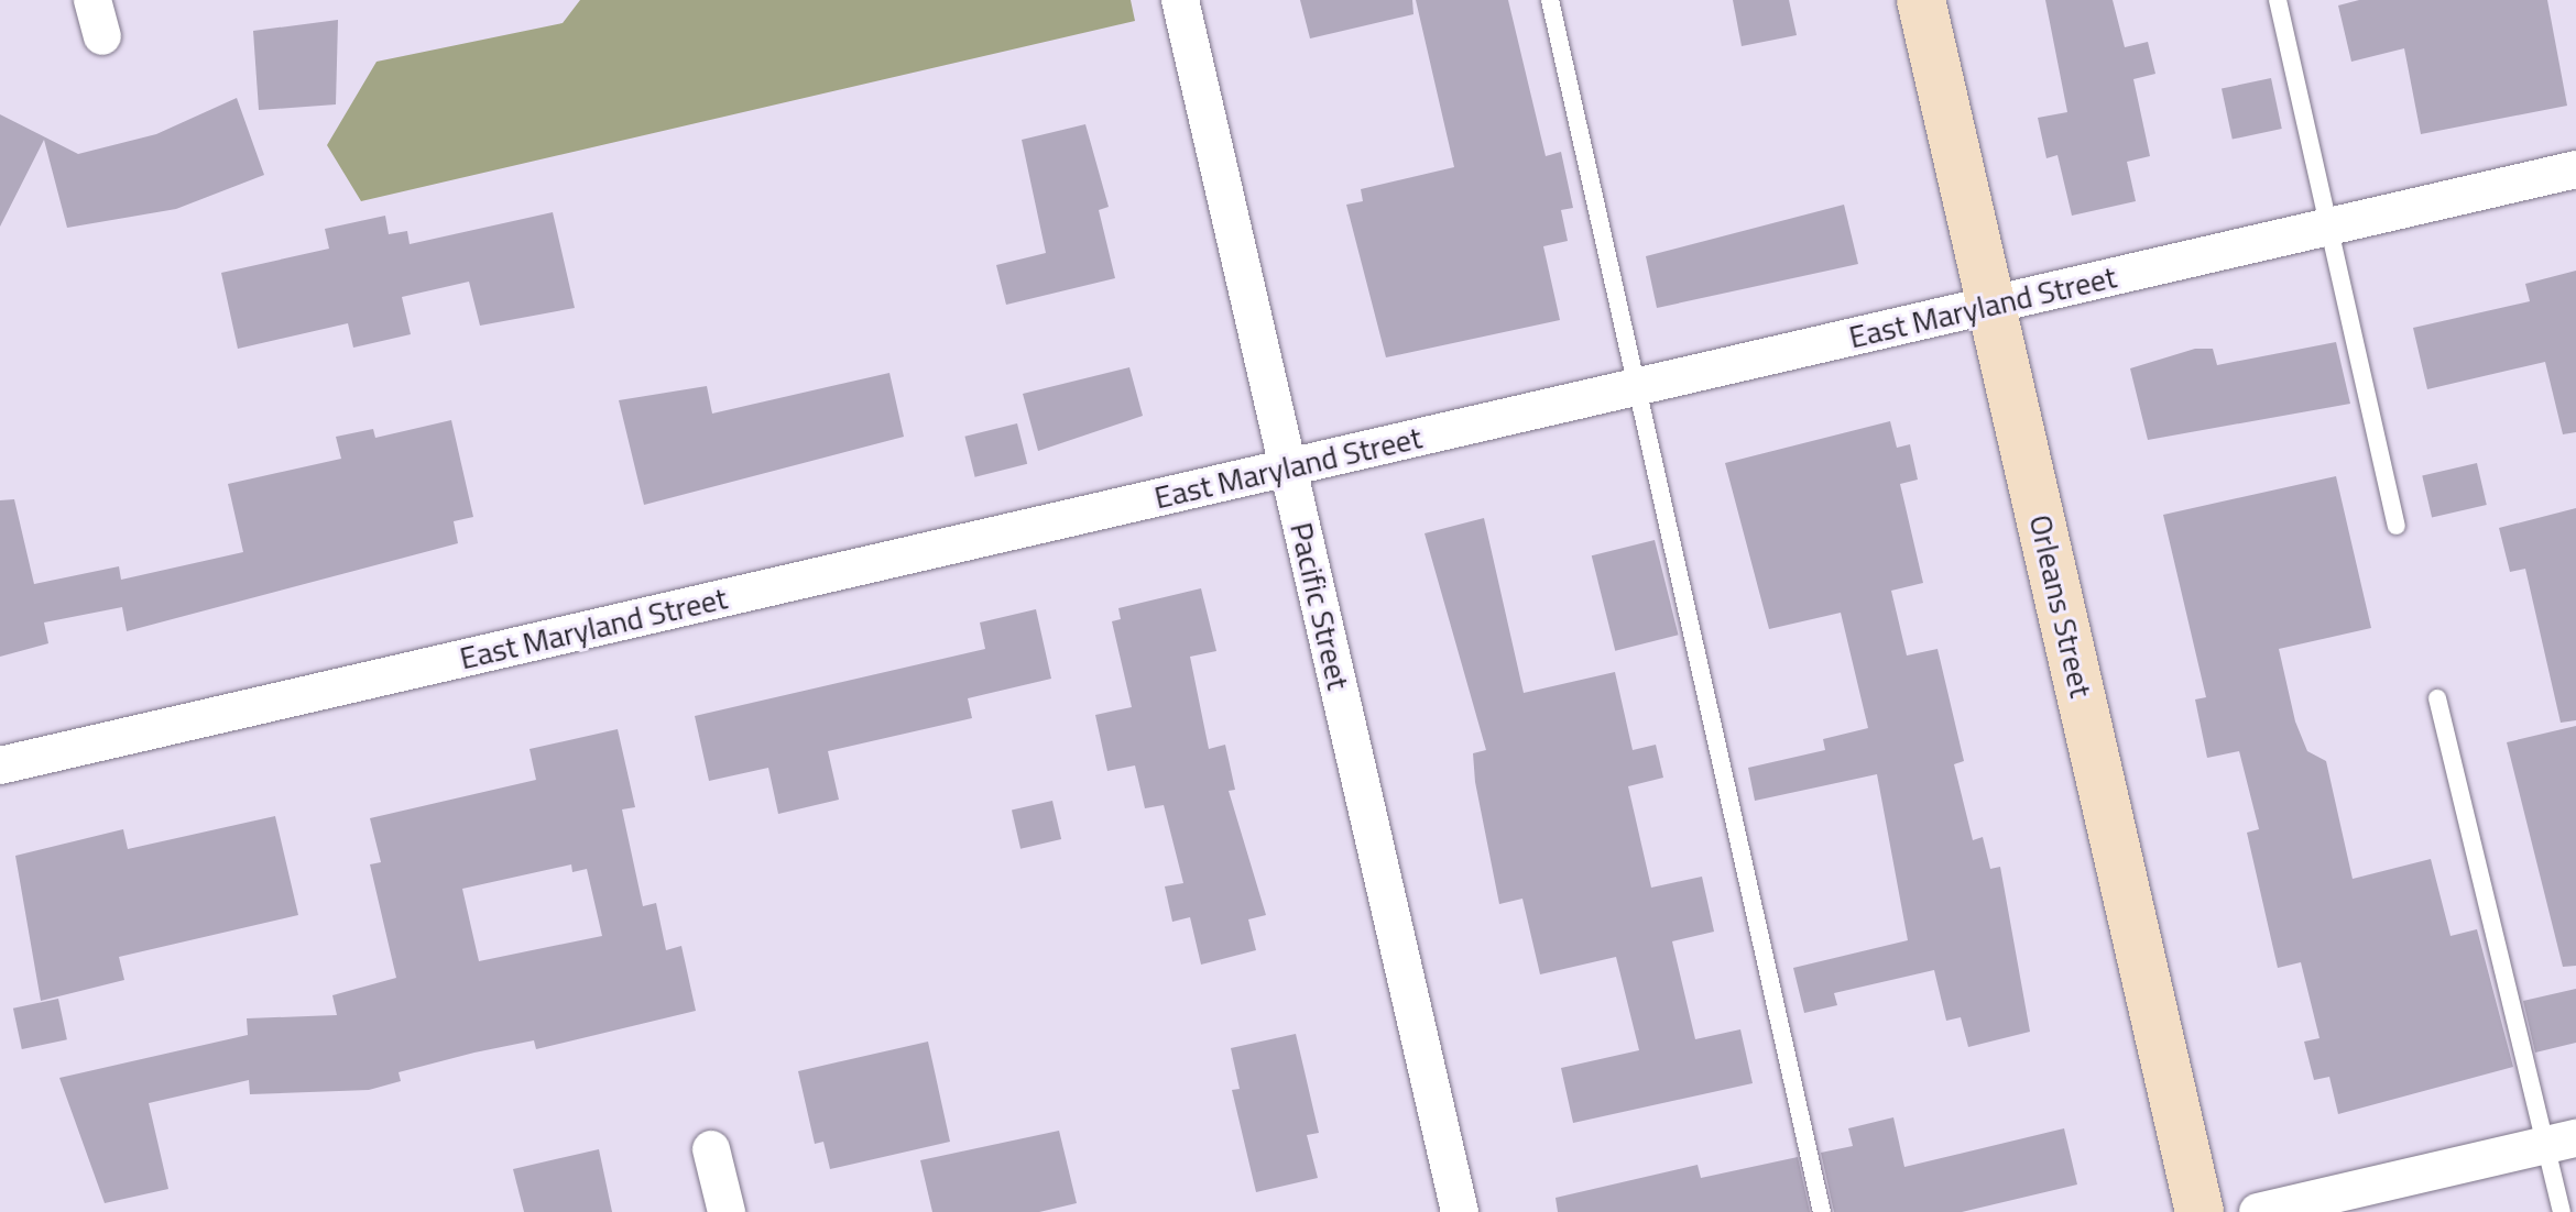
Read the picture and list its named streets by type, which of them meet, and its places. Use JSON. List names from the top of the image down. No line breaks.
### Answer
{"streets":{"main road":["Orleans Street"],"street":["East Maryland Street","Pacific Street"]},"crossings":[["East Maryland Street","Pacific Street"],["East Maryland Street","Orleans Street"]]}
